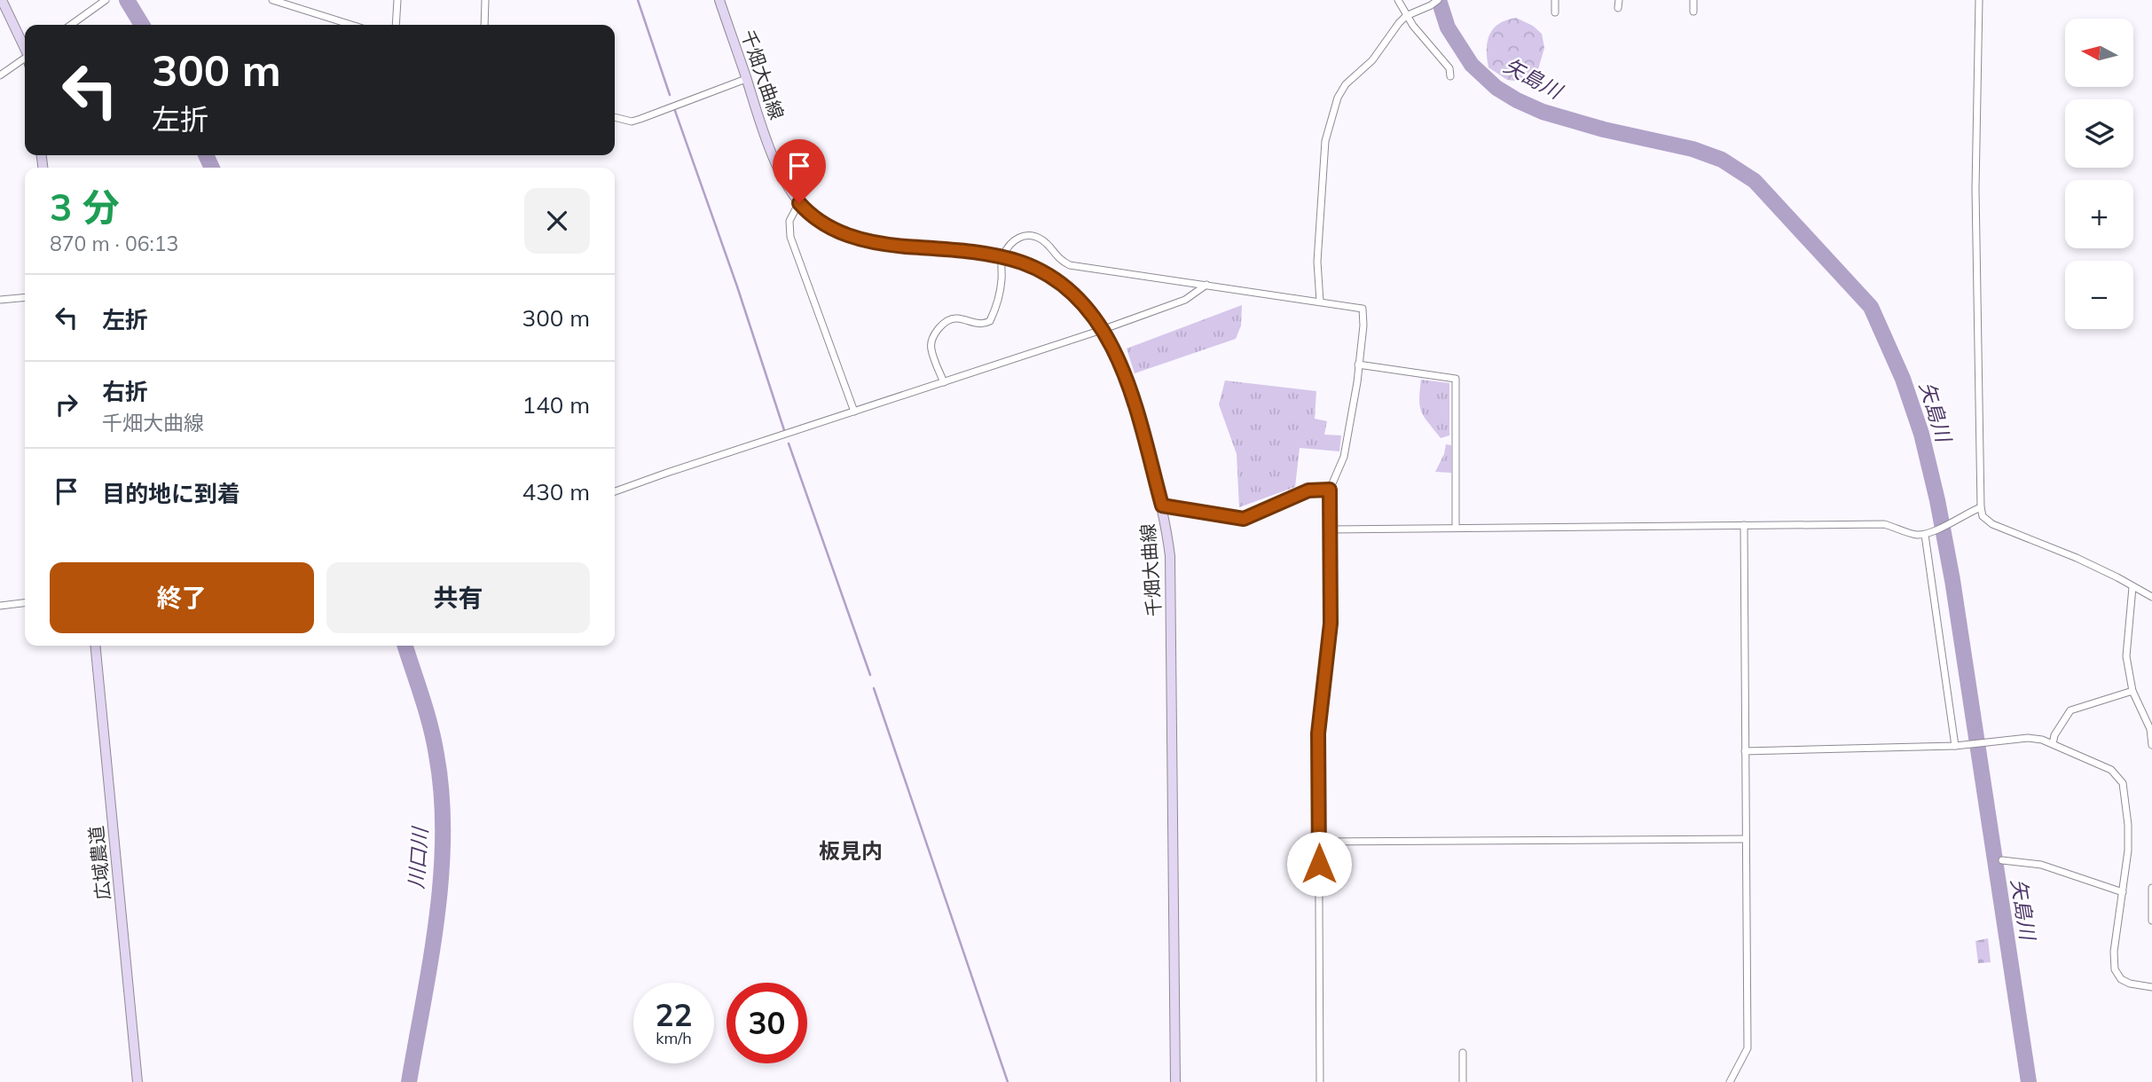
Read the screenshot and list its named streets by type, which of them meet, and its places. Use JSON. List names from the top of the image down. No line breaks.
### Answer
{"streets":{"main road":["千畑大曲線","広域農道"]},"districts":["板見内"],"water":["矢島川","川口川"],"north":"left","page":{"map_buttons":["+","−"],"turn":["300 m","左折"],"heading":["3 分","870 m · 06:13"],"list":[{"name":"左折","value":"300 m"},{"name":"右折","note":"千畑大曲線","value":"140 m"},{"name":"目的地に到着","value":"430 m"}],"buttons":["終了","共有"],"speed":"22 km/h","limit":"30"}}
